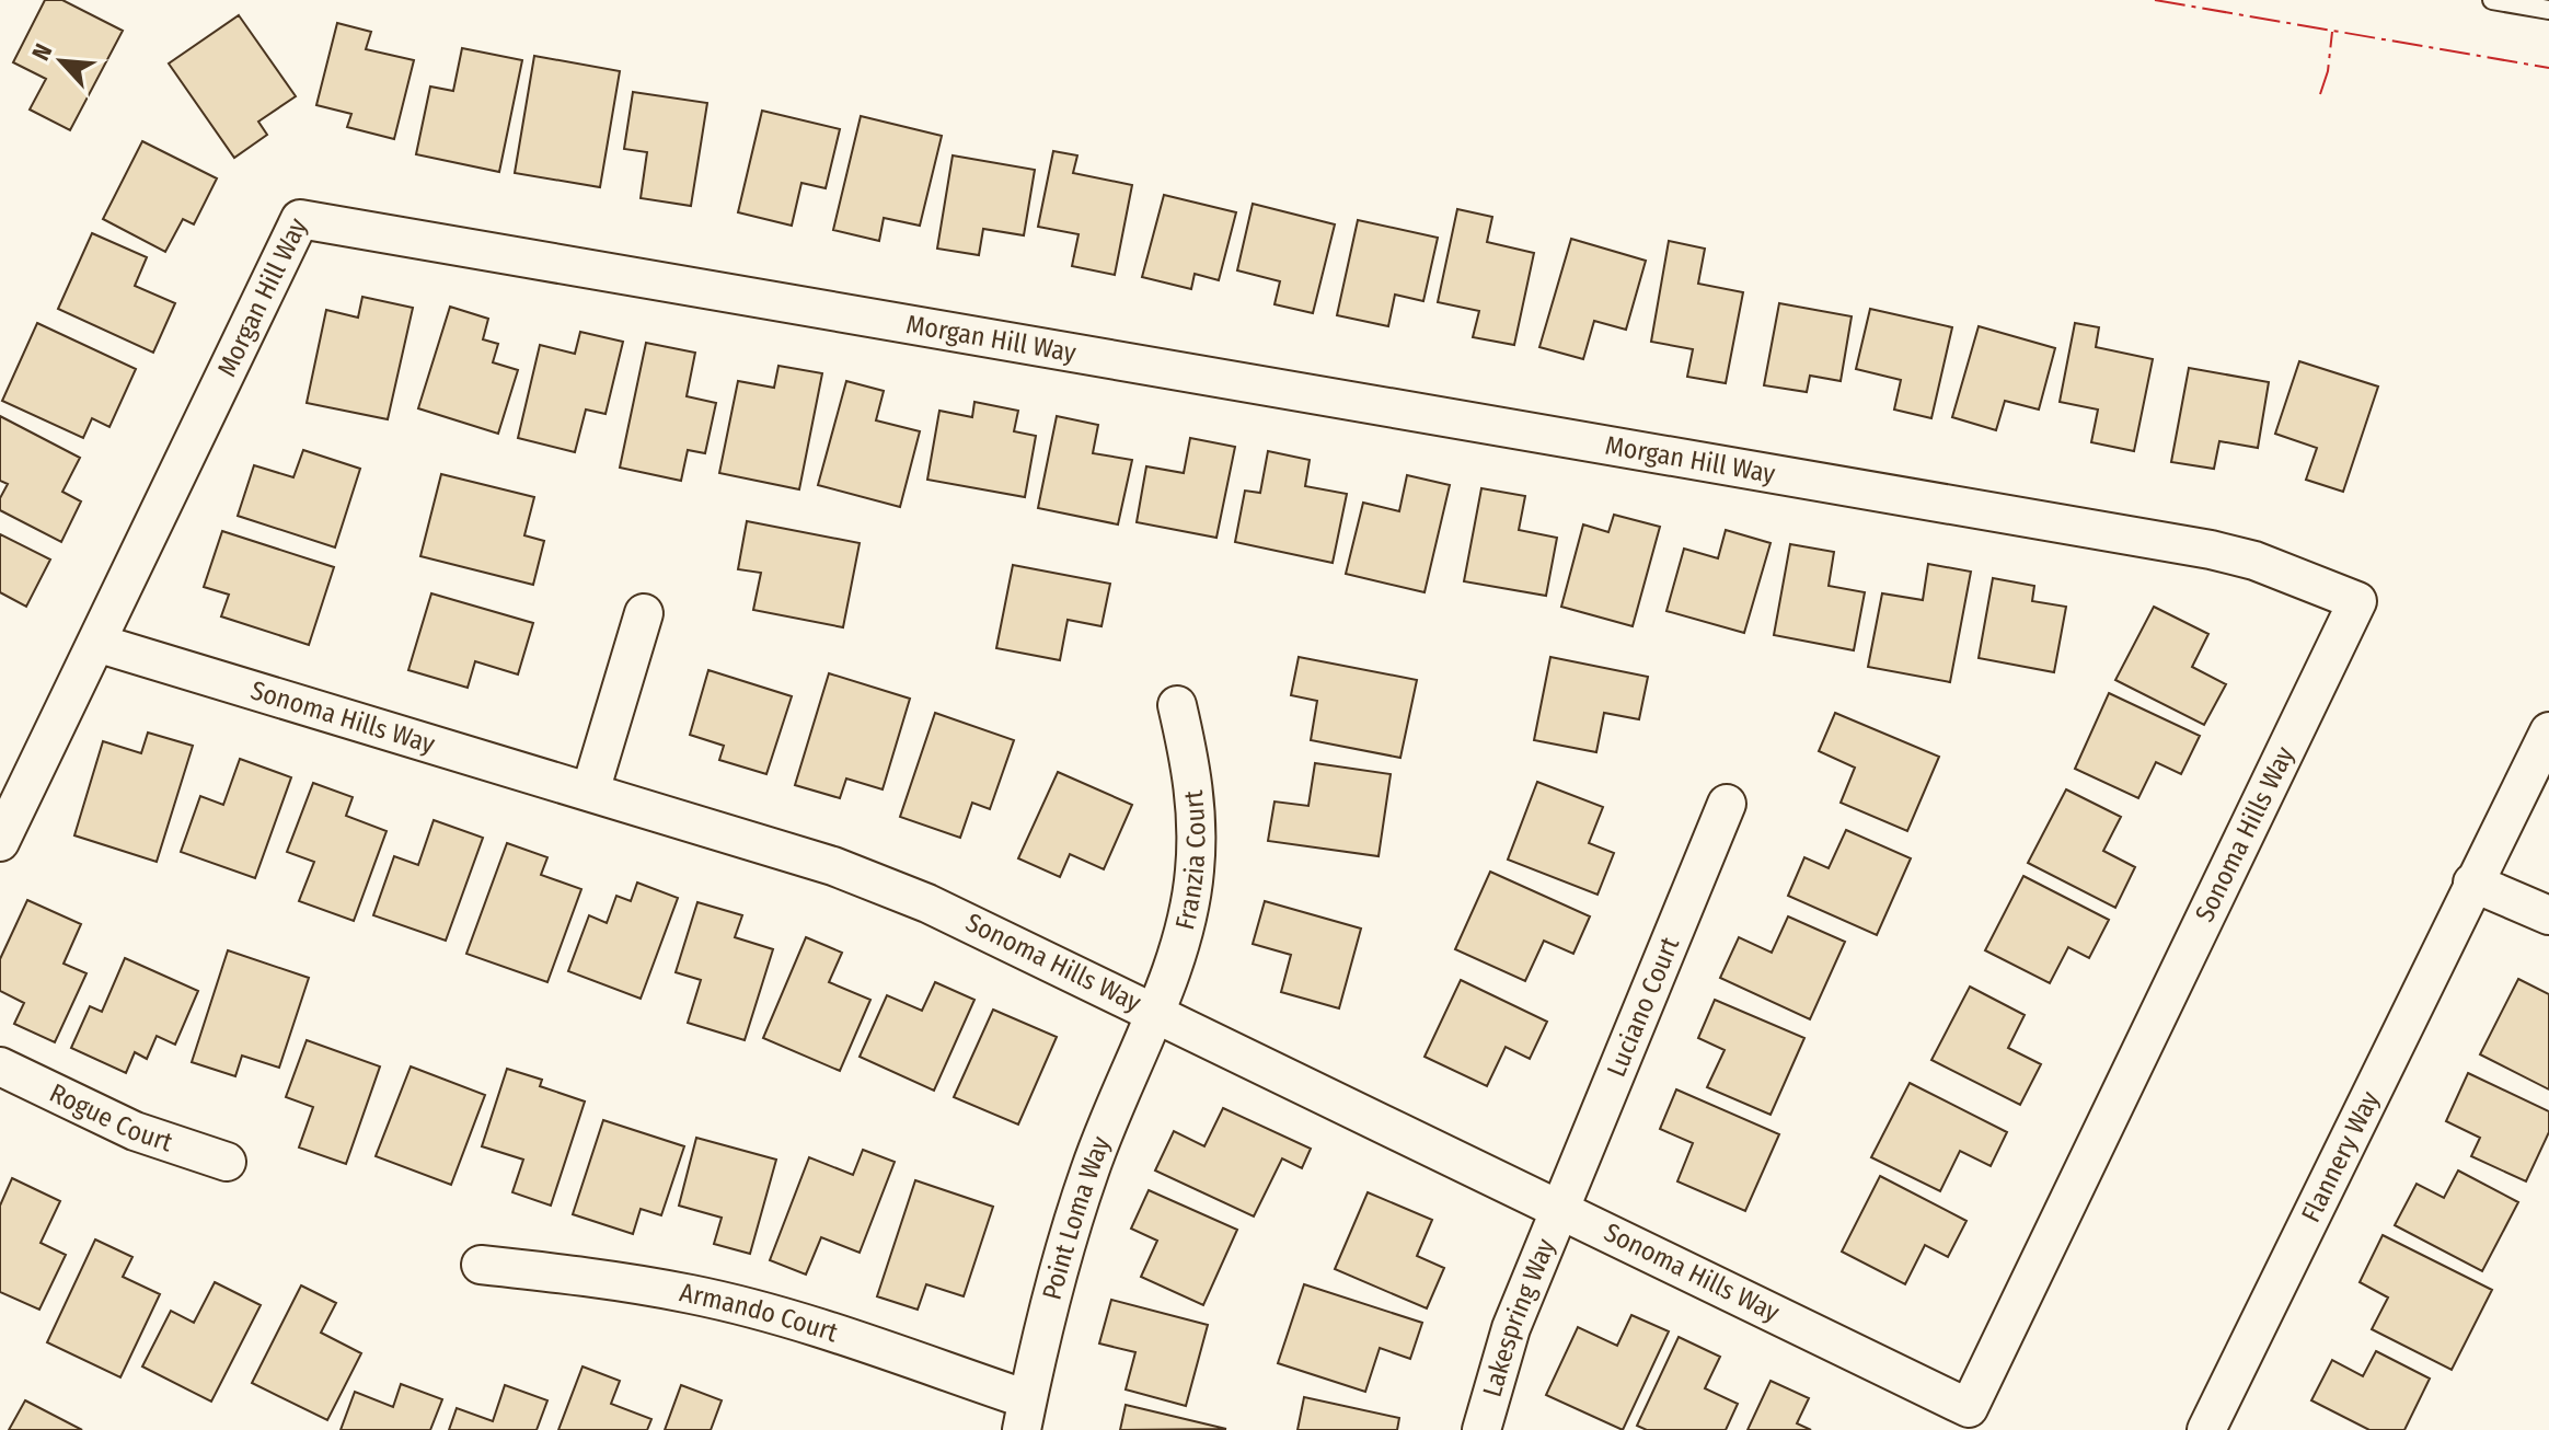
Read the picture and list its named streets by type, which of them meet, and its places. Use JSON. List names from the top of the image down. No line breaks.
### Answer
{"streets":{"street":["Morgan Hill Way","Sonoma Hills Way","Franzia Court","Luciano Court","Rogue Court","Flannery Way","Point Loma Way","Armando Court","Lakespring Way"]},"crossings":[["Morgan Hill Way","Sonoma Hills Way"],["Sonoma Hills Way","Franzia Court"],["Sonoma Hills Way","Luciano Court"],["Sonoma Hills Way","Point Loma Way"],["Sonoma Hills Way","Lakespring Way"],["Franzia Court","Point Loma Way"],["Luciano Court","Lakespring Way"],["Point Loma Way","Armando Court"]],"north":"top left"}
